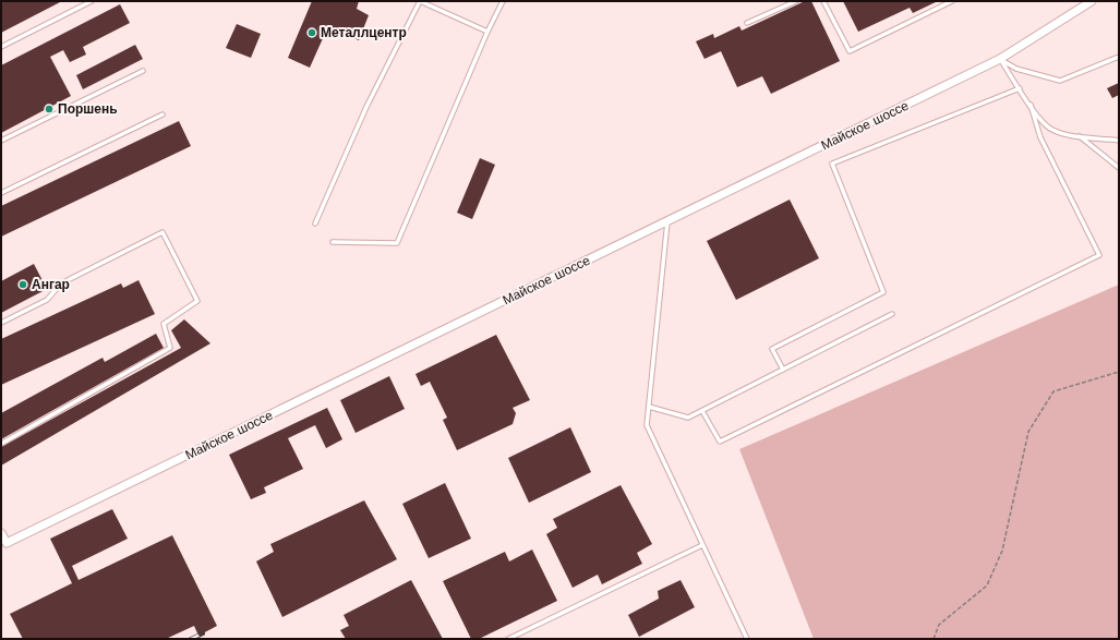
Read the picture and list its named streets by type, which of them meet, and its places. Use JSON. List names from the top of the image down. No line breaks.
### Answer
{"streets":{"street":["Майское шоссе"]},"places":["Металлцентр","Поршень","Ангар"]}
